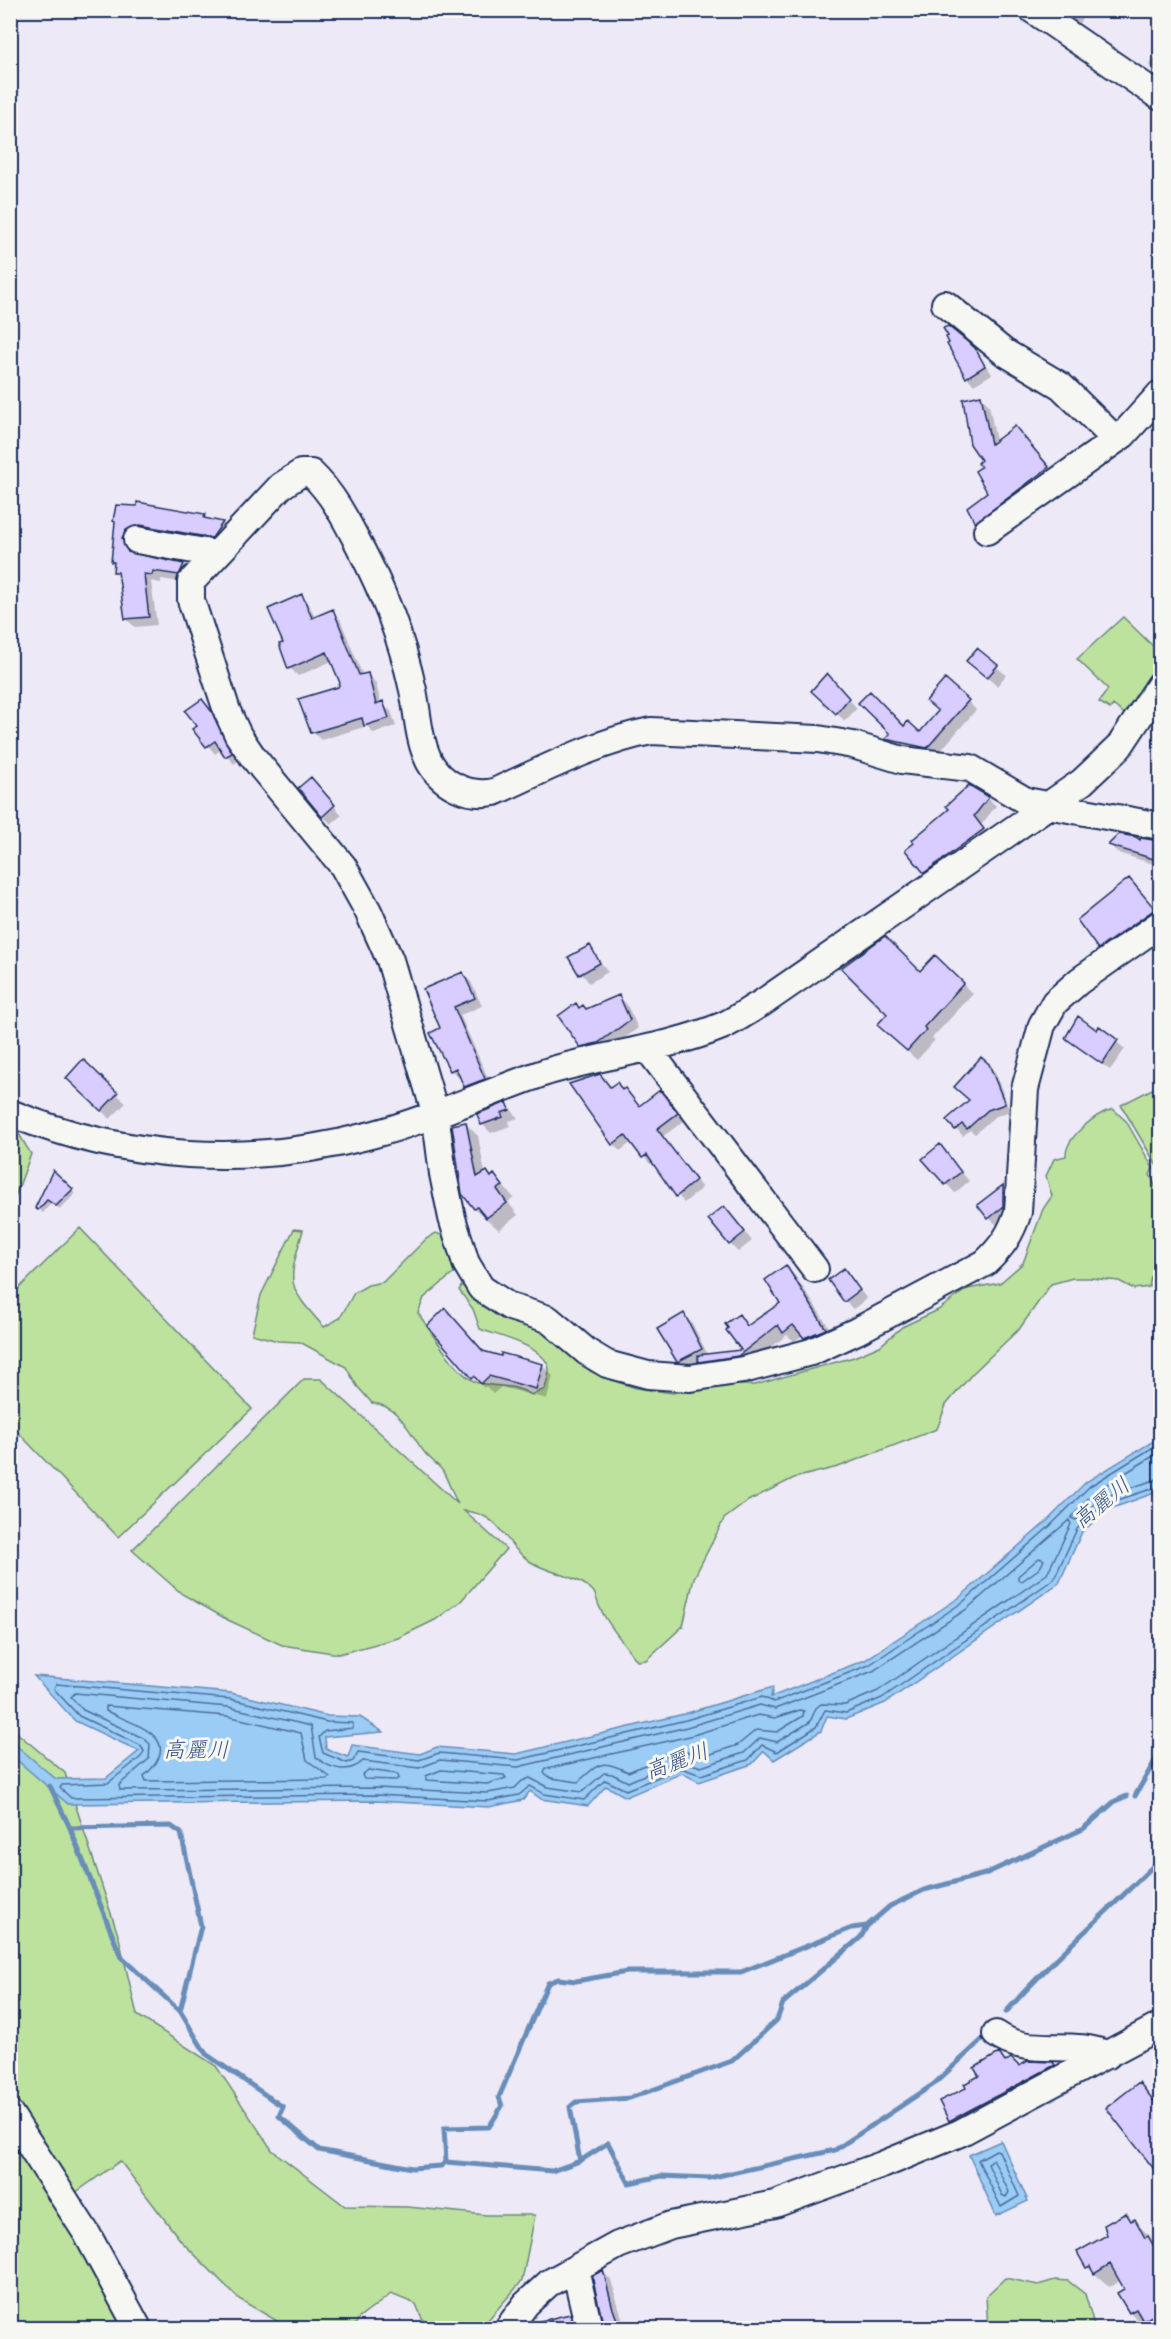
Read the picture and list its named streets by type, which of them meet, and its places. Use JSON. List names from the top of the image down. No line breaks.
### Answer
{"water":["高麗川"]}
